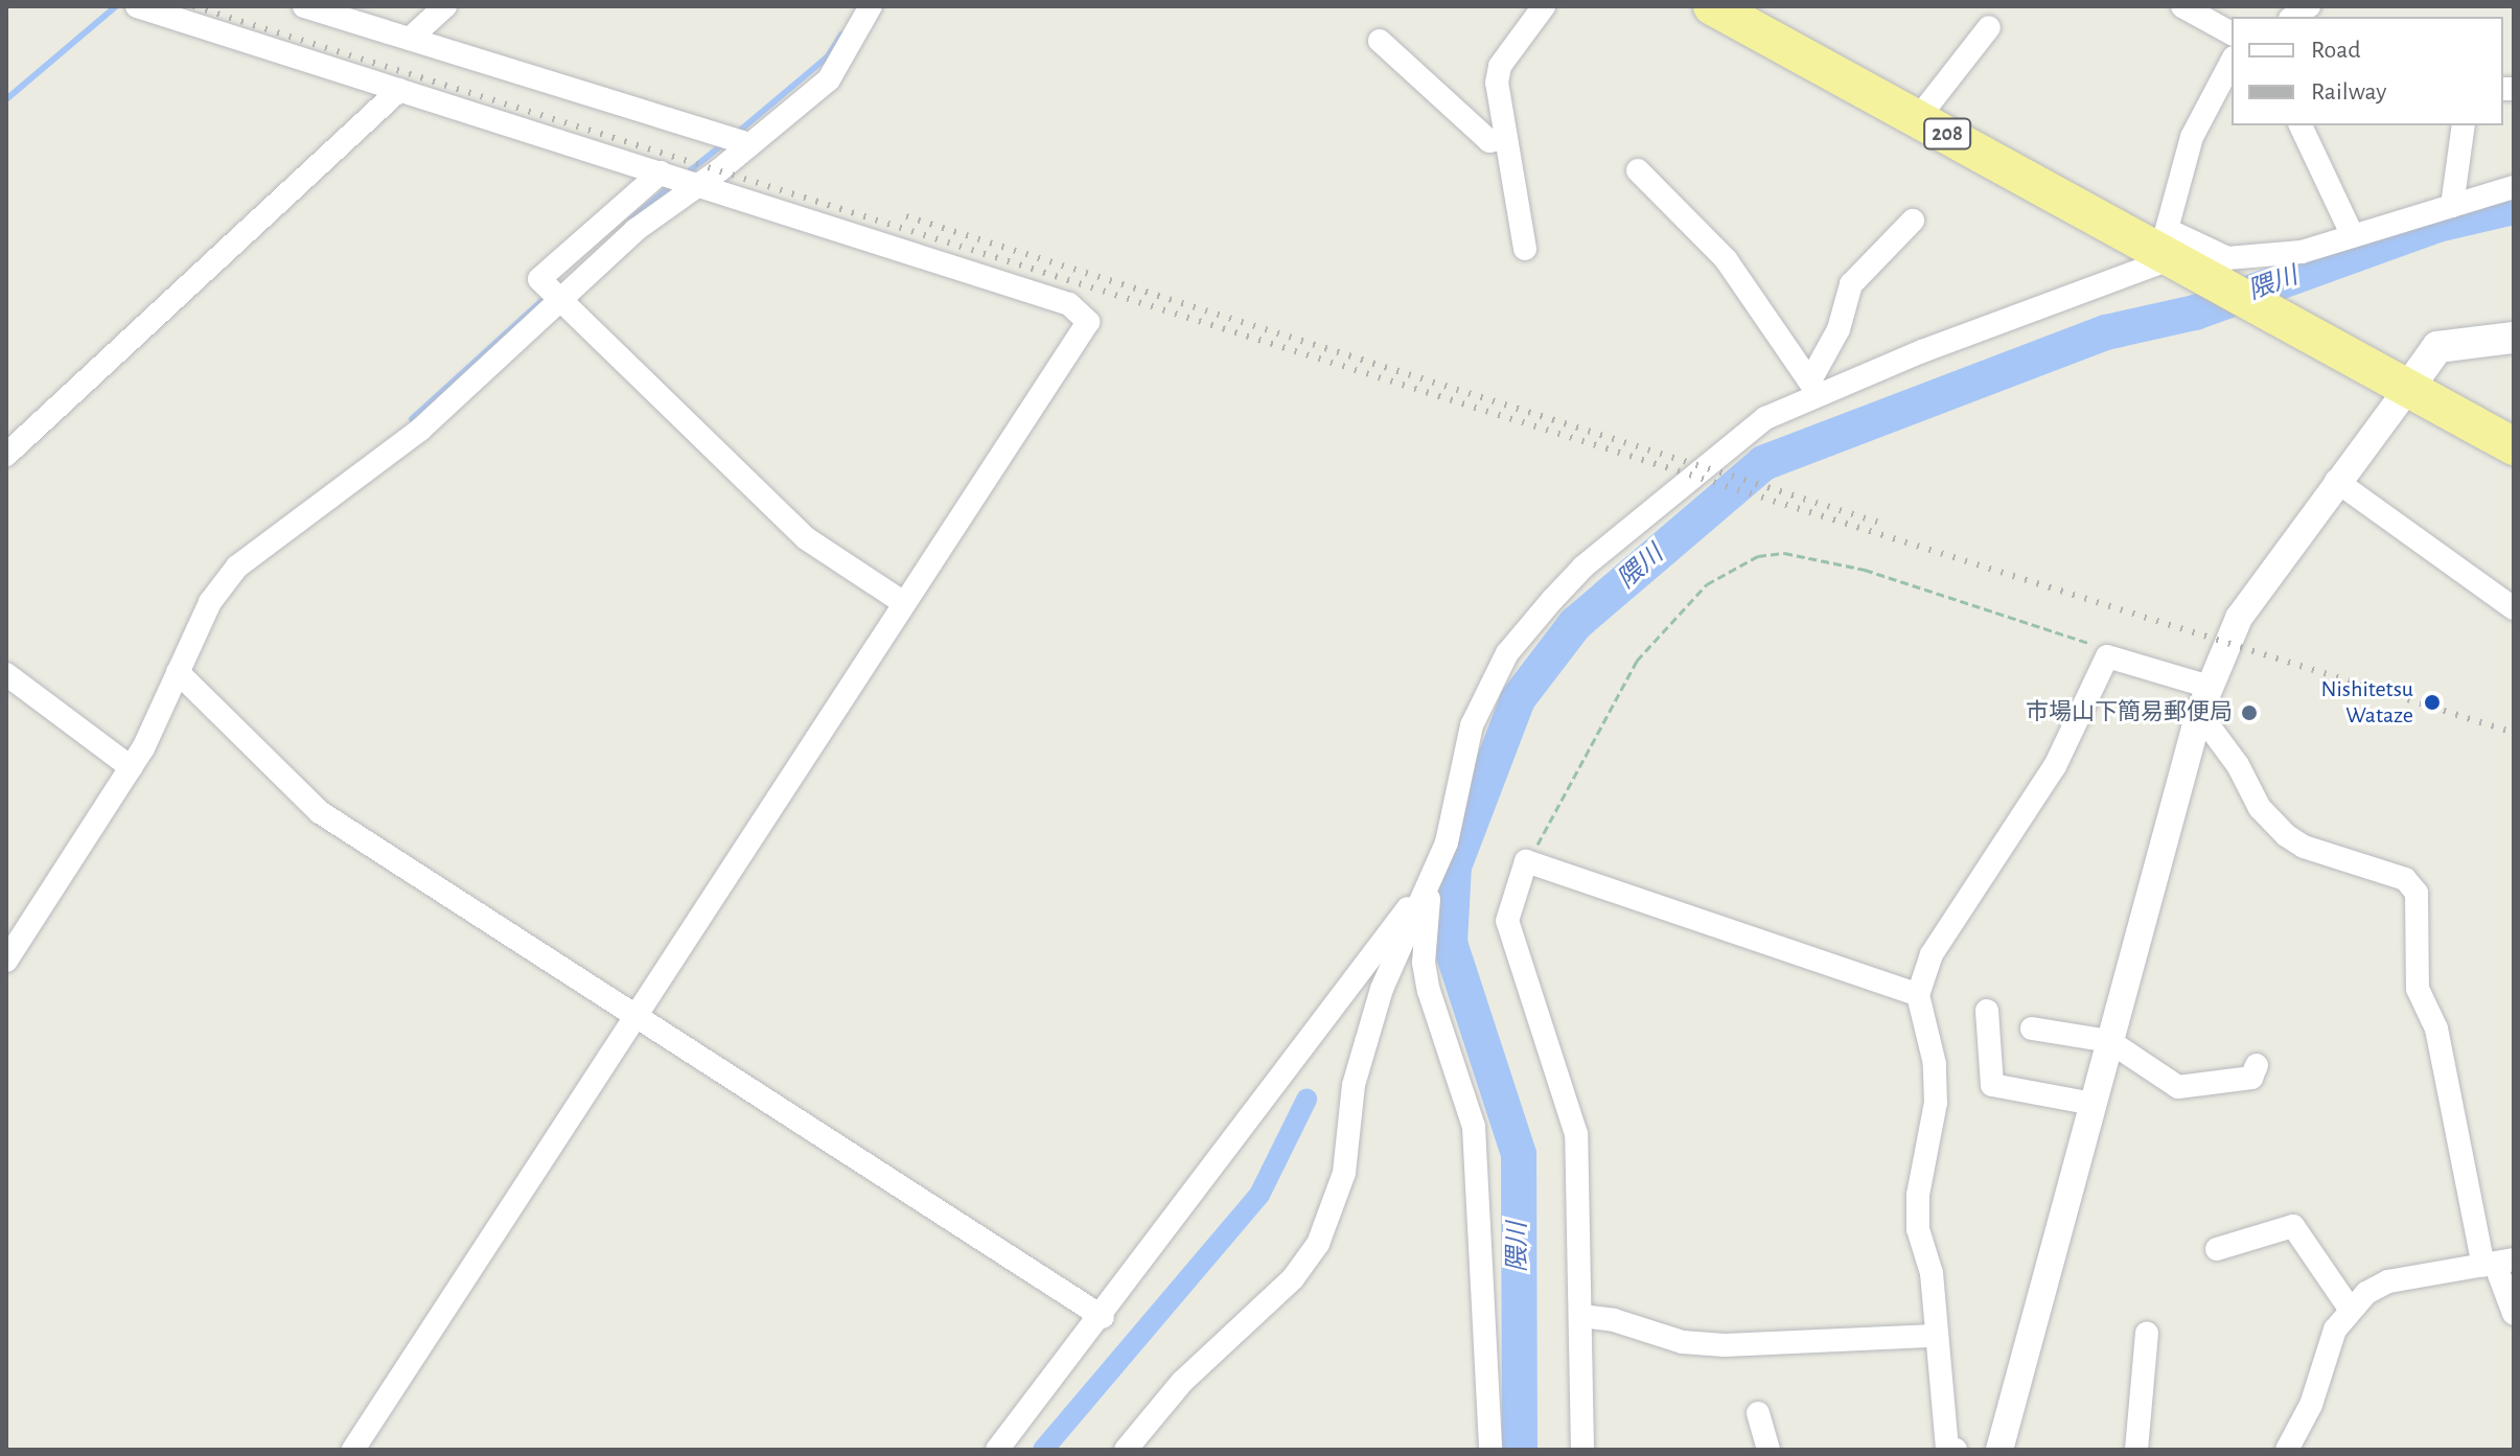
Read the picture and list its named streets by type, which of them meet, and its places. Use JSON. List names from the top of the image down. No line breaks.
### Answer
{"streets":{"highway":["208"]},"water":["隈川"],"places":["Nishitetsu Wataze","市場山下簡易郵便局"],"legend":["Road","Railway"]}
